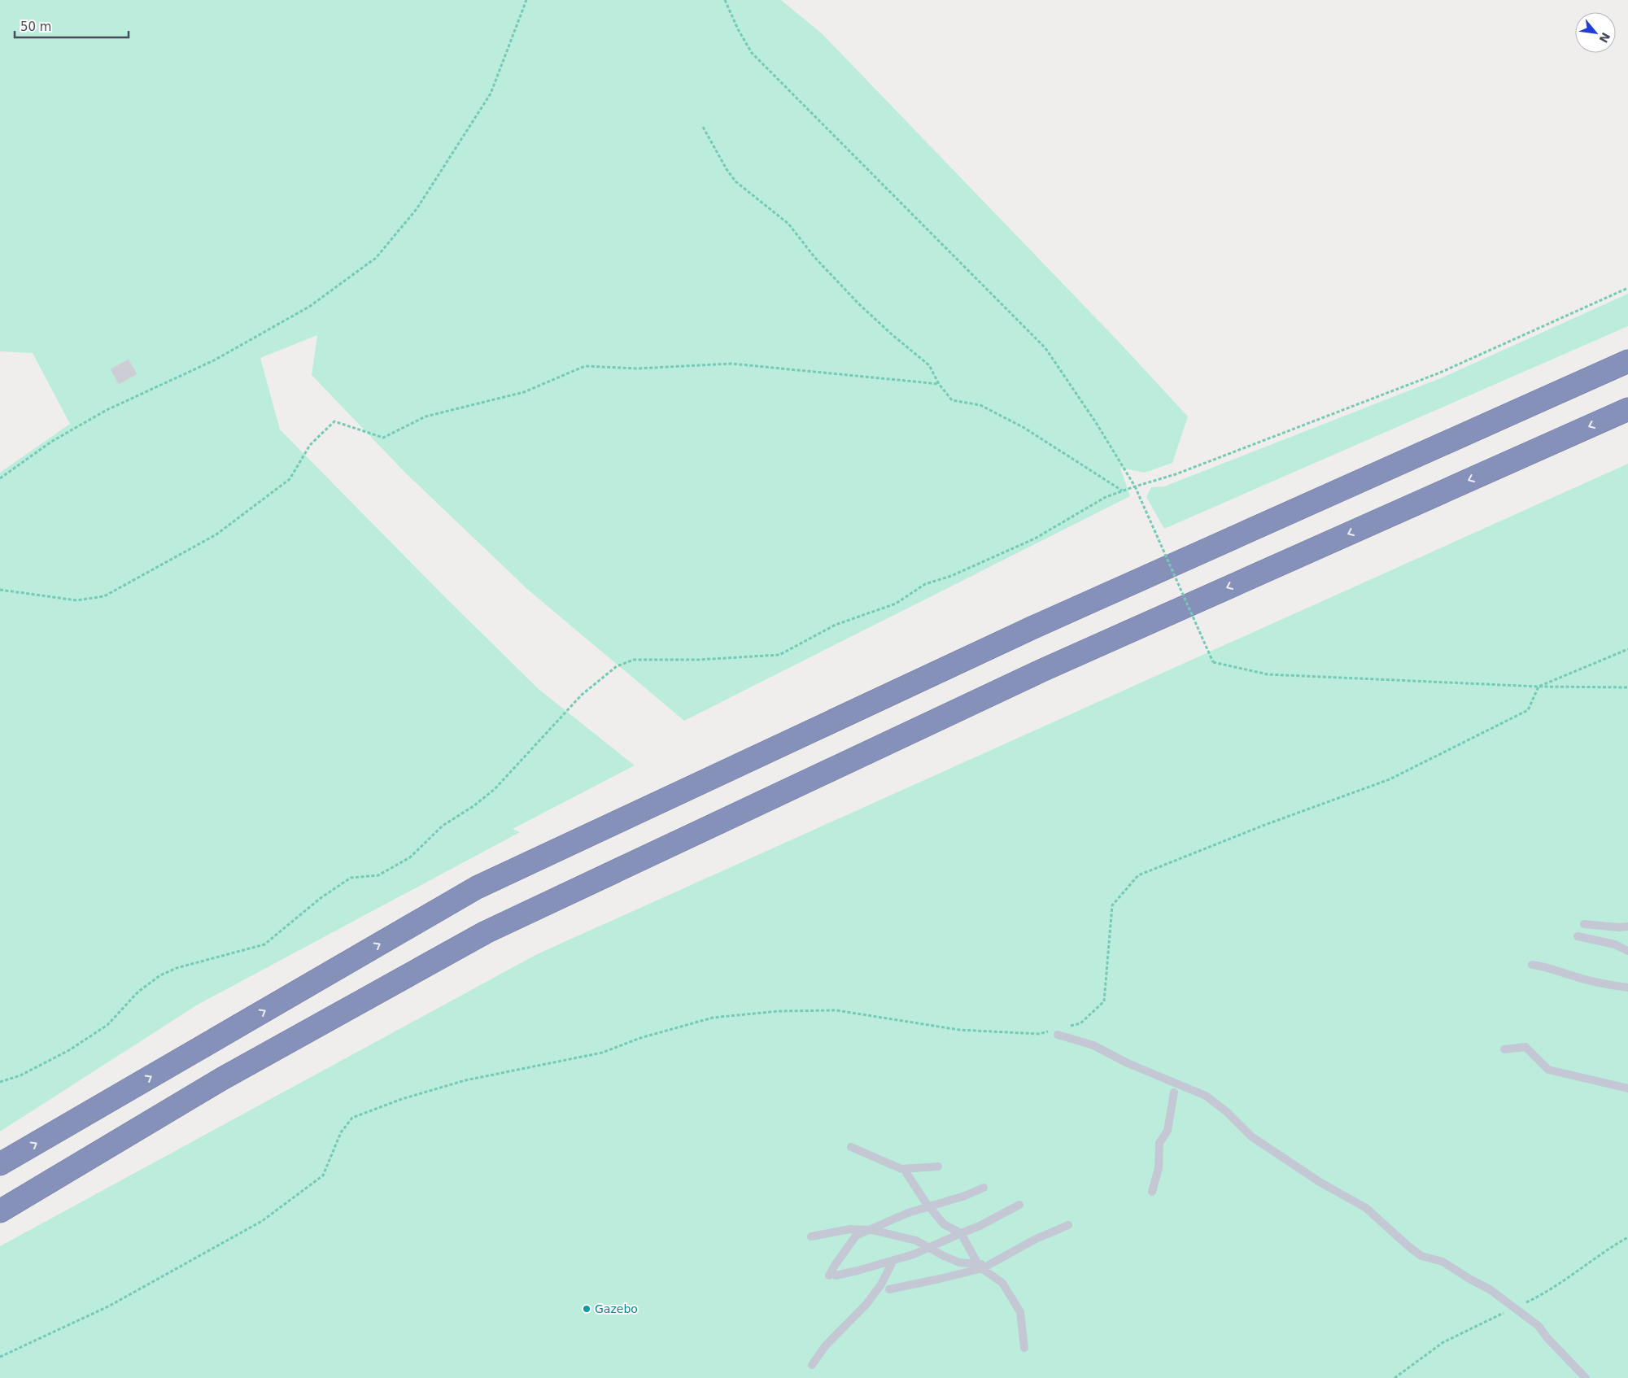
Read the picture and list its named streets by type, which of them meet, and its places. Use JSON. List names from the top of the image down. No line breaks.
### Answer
{"places":["Gazebo"],"scale_bar":"50 m","north":"bottom right"}
